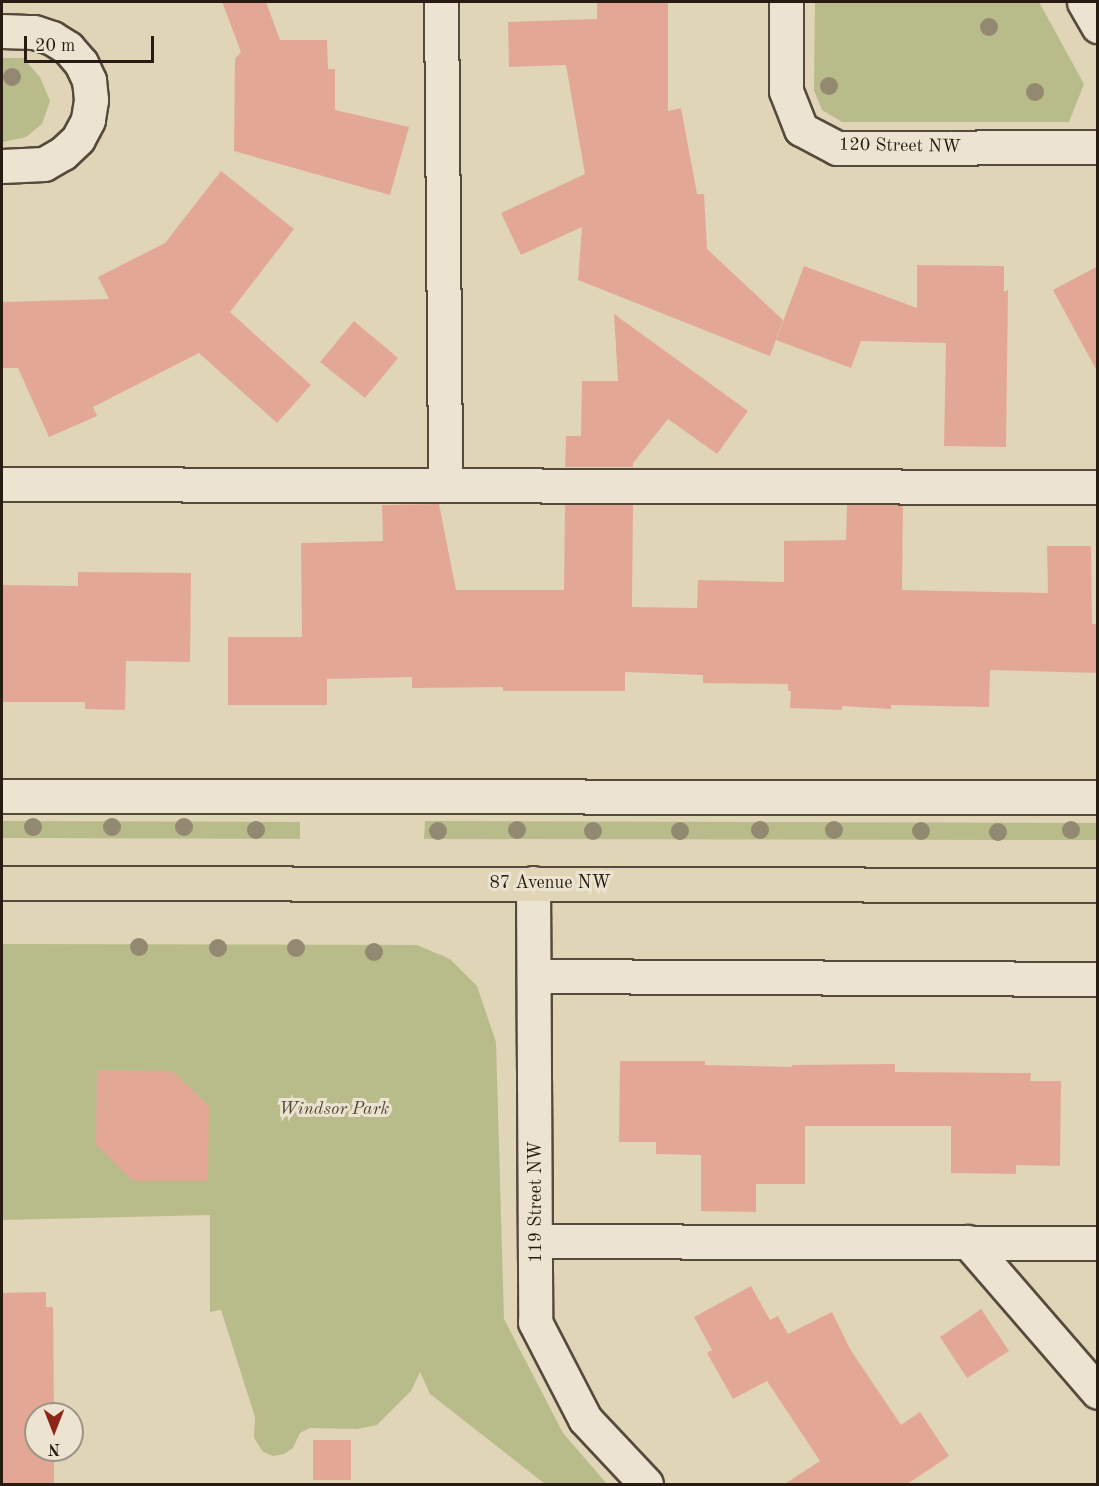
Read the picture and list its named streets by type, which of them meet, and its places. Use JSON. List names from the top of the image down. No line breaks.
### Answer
{"streets":{"main road":["87 Avenue NW"],"street":["120 Street NW","119 Street NW"]},"crossings":[["87 Avenue NW","119 Street NW"]],"parks":["Windsor Park"],"scale_bar":"20 m","north":"bottom"}
